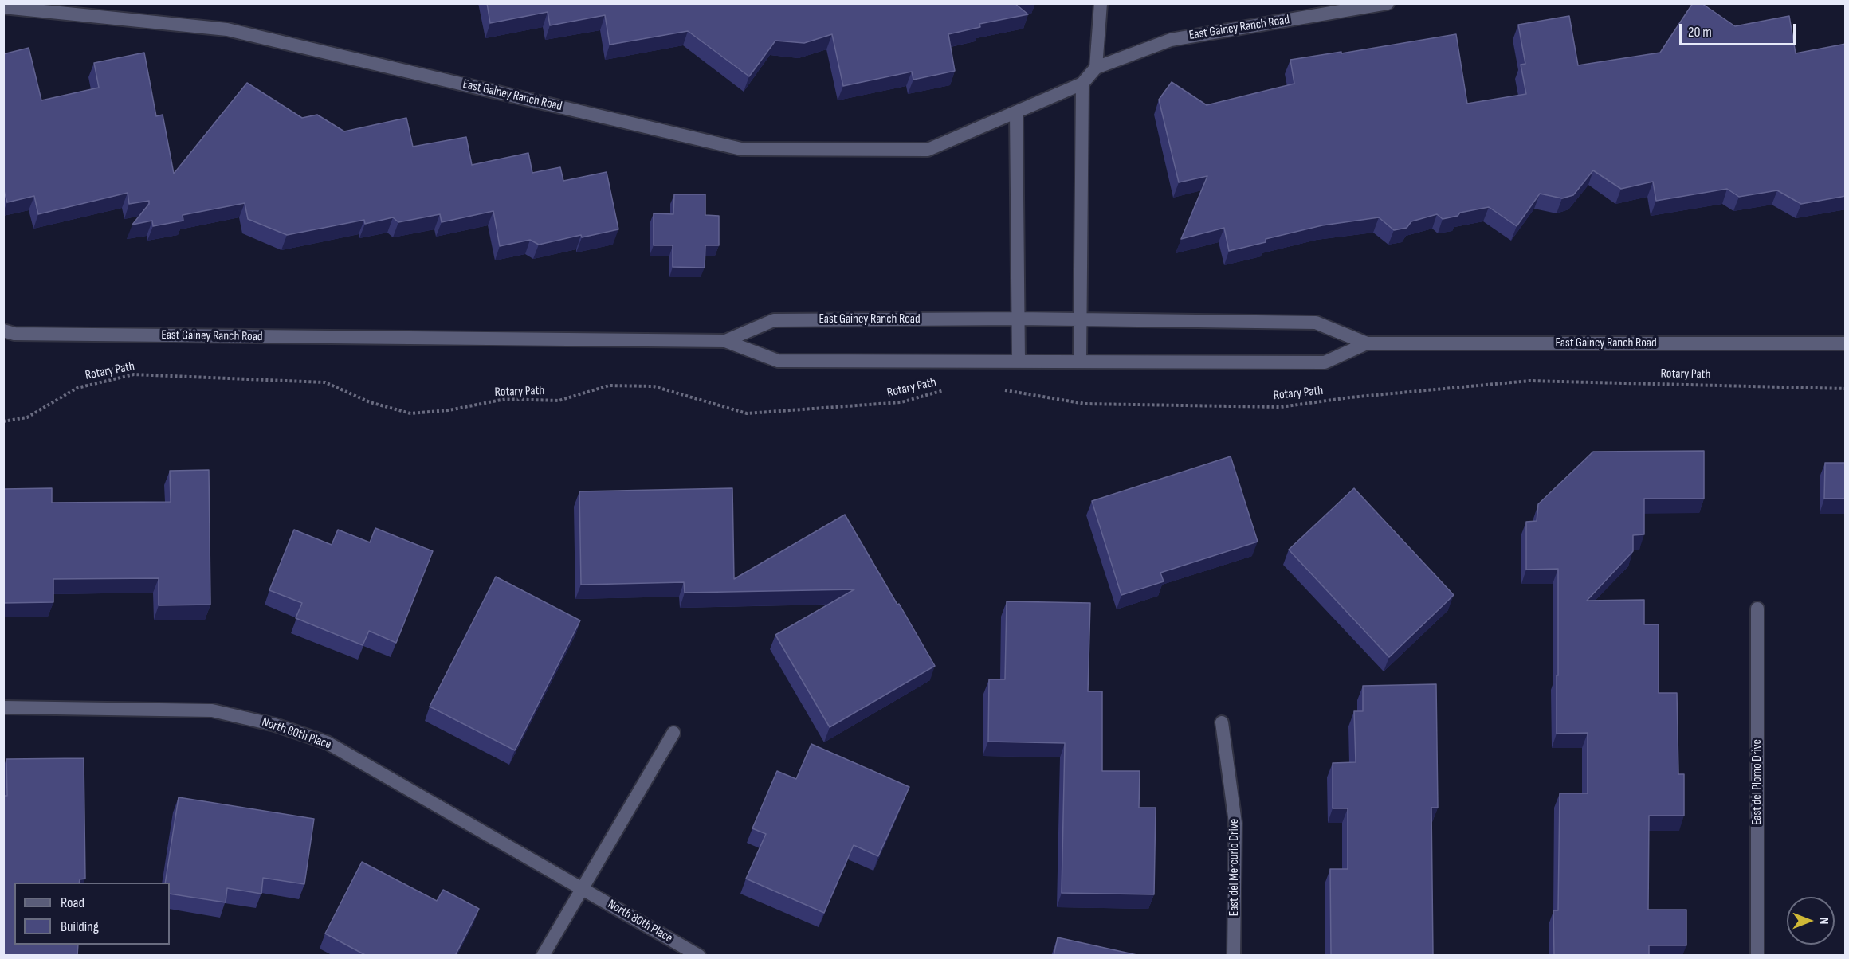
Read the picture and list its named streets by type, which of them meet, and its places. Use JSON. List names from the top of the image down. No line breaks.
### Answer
{"streets":{"street":["East Gainey Ranch Road","North 80th Place","East del Plomo Drive","East del Mercurio Drive"],"path":["Rotary Path"]},"legend":["Road","Building"],"scale_bar":"20 m","north":"right"}
